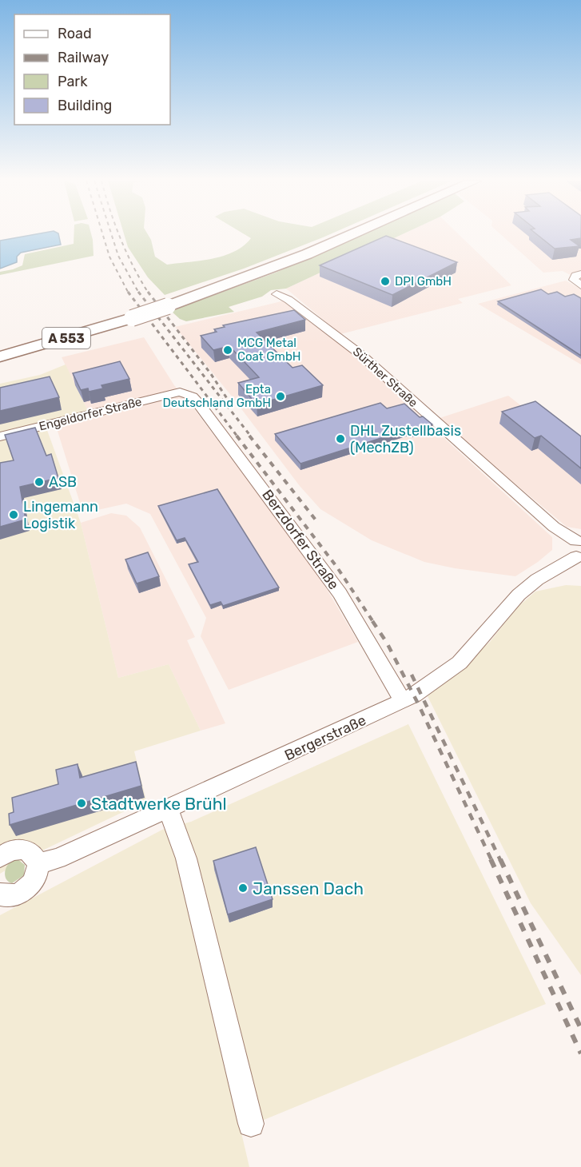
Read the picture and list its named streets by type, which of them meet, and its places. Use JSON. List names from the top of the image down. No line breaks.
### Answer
{"streets":{"highway":["A 553"],"street":["Sürther Straße","Engeldorfer Straße","Berzdorfer Straße","Bergerstraße"]},"crossings":[["Sürther Straße","Bergerstraße"],["Engeldorfer Straße","Berzdorfer Straße"],["Berzdorfer Straße","Bergerstraße"]],"places":["DPI GmbH","MCG Metal Coat GmbH","Epta Deutschland GmbH","DHL Zustellbasis (MechZB)","ASB","Lingemann Logistik","Stadtwerke Brühl","Janssen Dach"],"legend":["Road","Railway","Park","Building"]}
